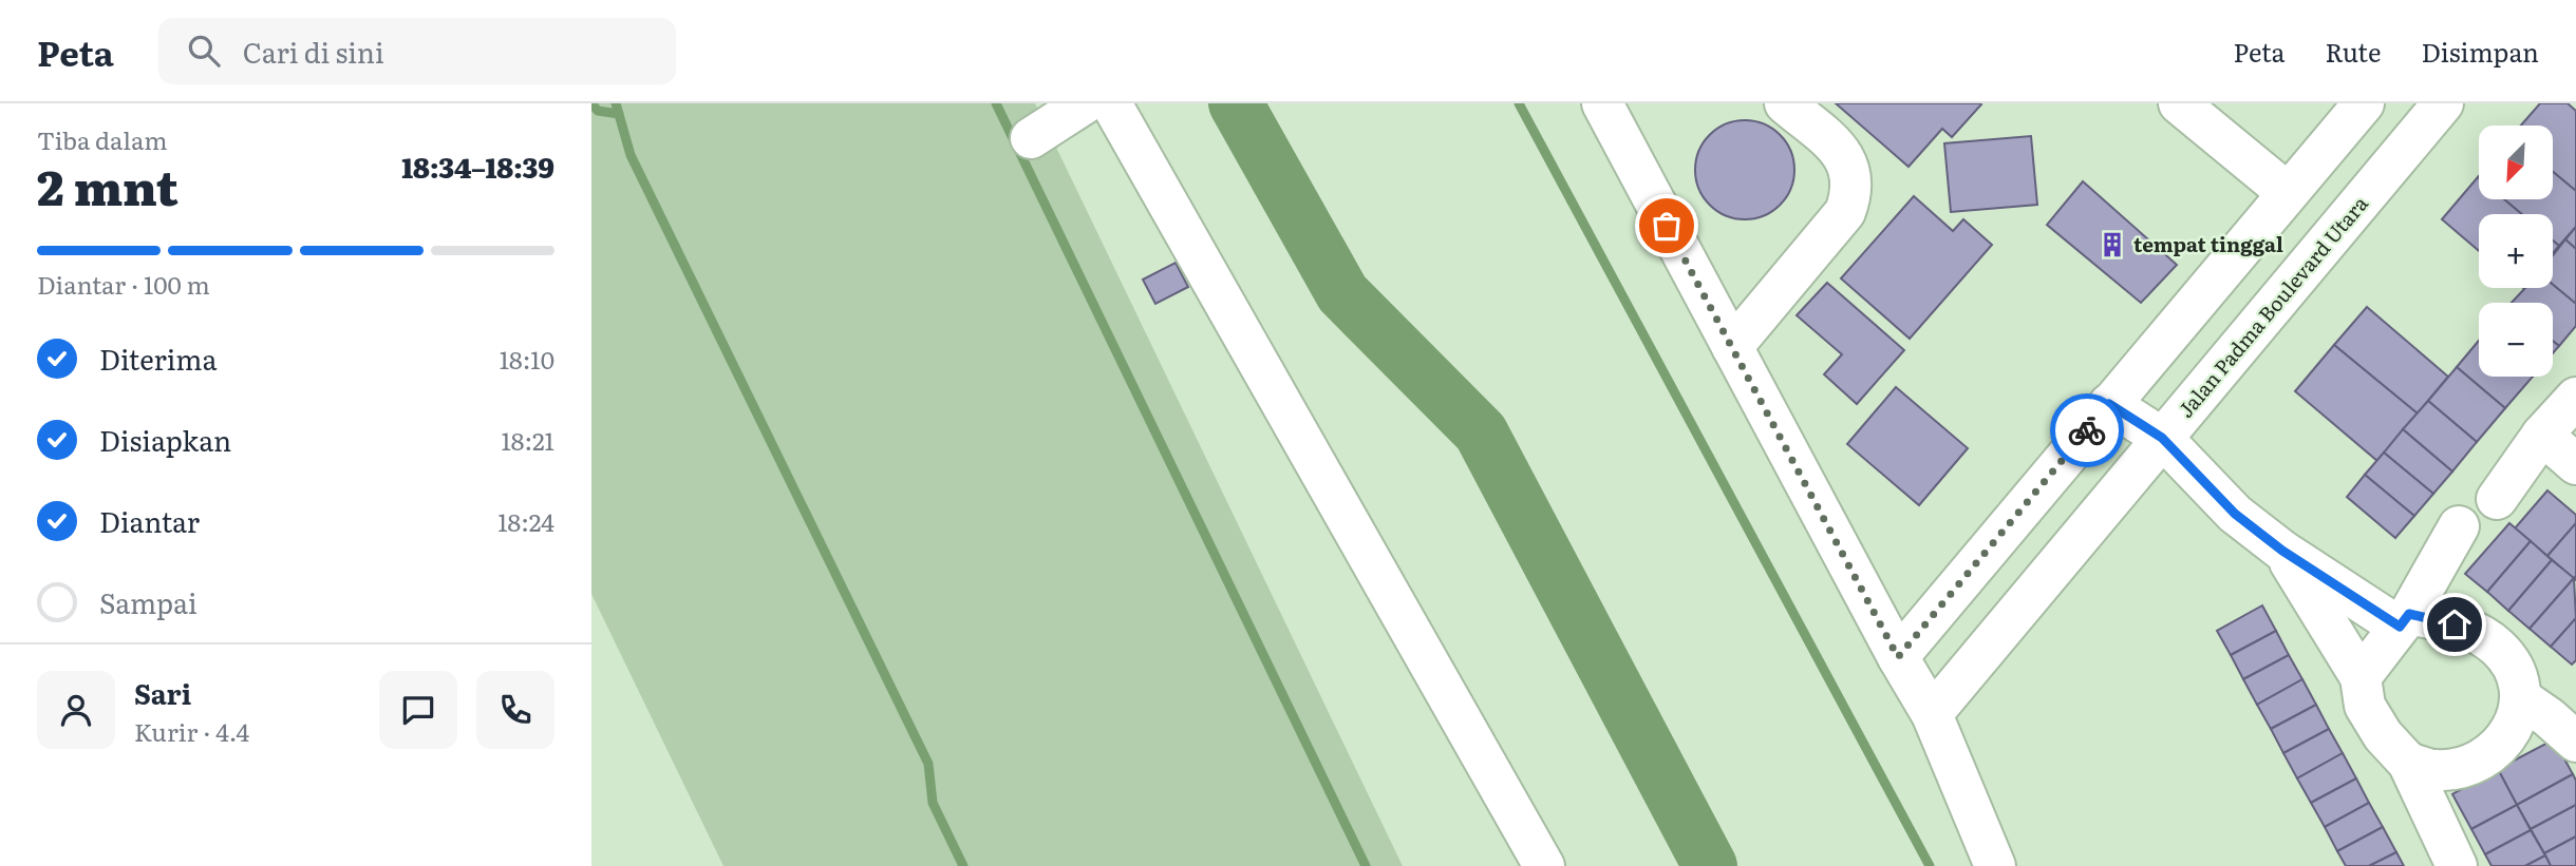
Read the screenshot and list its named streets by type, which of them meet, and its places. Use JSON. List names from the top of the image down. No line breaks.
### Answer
{"streets":{"street":["Jalan Padma Boulevard Utara"]},"places":{"building":["tempat tinggal"]},"north":"bottom left","page":{"header":"Peta","search":"Cari di sini","nav":["Peta","Rute","Disimpan"],"heading":["2 mnt","Tiba dalam","18:34–18:39"],"panel":["Sari","Kurir · 4.4"],"map_buttons":["+","−"],"bar":"Diantar · 100 m","list":[["Diterima","18:10"],["Disiapkan","18:21"],["Diantar","18:24"],"Sampai"]}}
